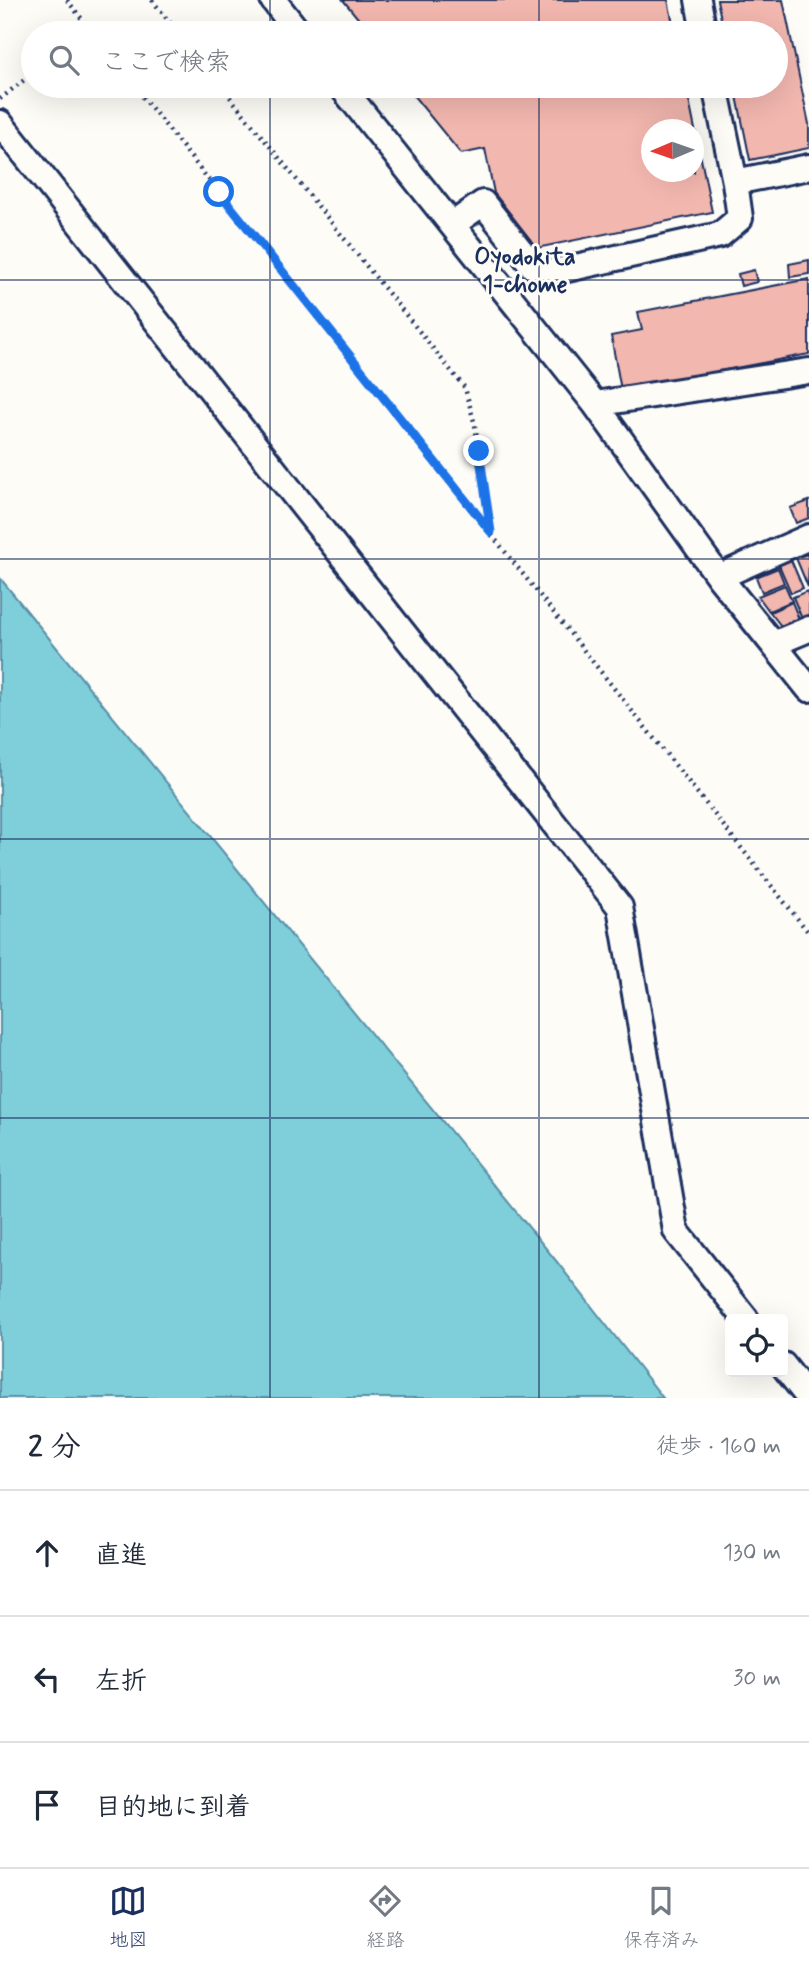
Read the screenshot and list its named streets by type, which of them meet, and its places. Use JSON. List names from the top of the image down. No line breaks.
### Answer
{"districts":["Oyodokita 1-chome"],"north":"left","page":{"search":"ここで検索","heading":["2 分","徒歩 · 160 m"],"list":[["直進","130 m"],["左折","30 m"],"目的地に到着"],"nav":["地図","経路","保存済み"]}}
